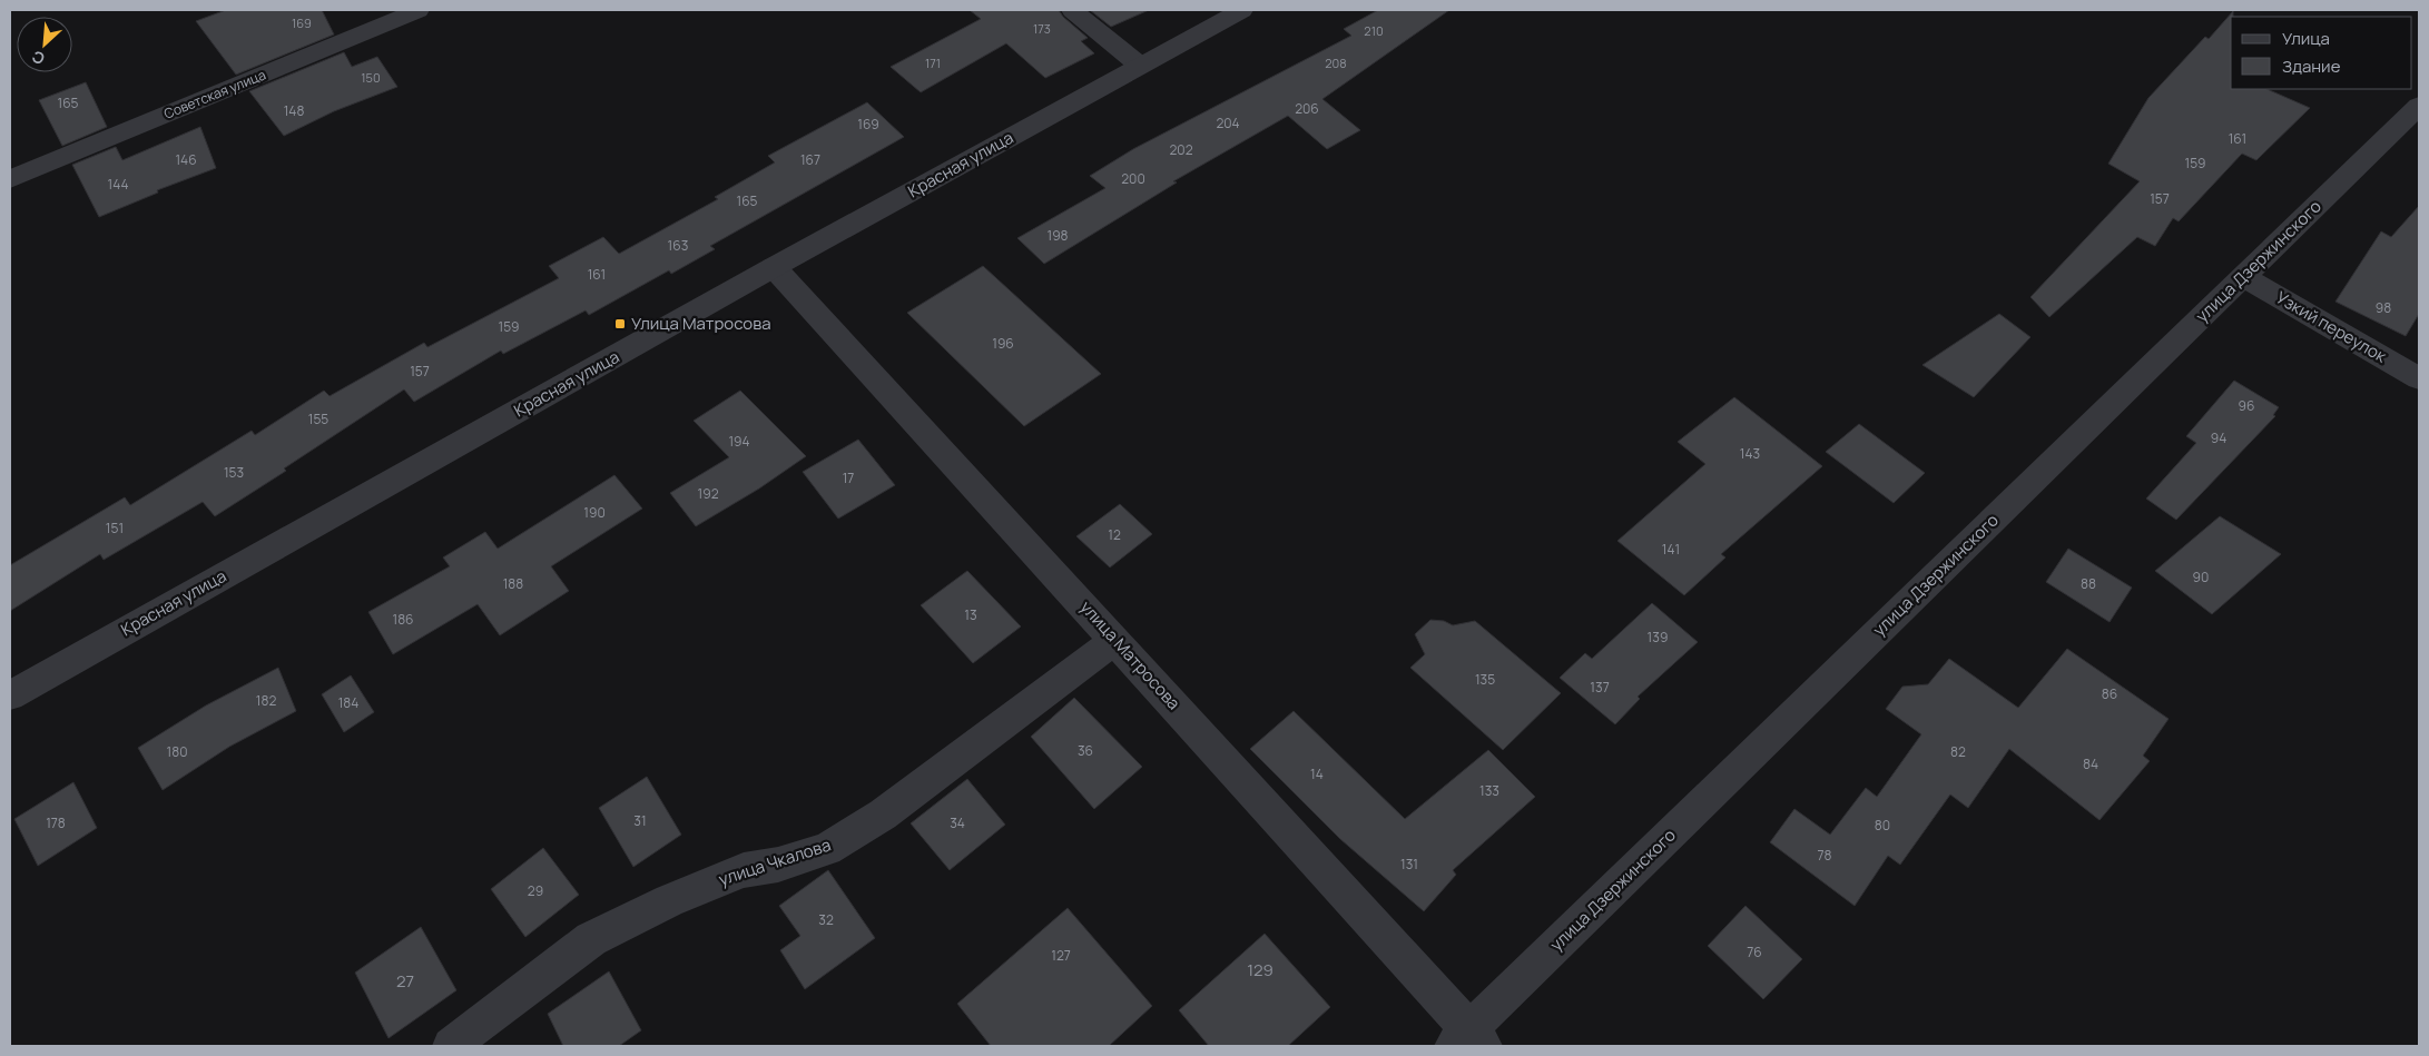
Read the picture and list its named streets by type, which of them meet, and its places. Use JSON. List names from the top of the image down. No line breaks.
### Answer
{"streets":{"street":["Советская улица","Красная улица","улица Дзержинского","Узкий переулок","улица Матросова","улица Чкалова"]},"crossings":[["Красная улица","улица Матросова"],["улица Дзержинского","Узкий переулок"],["улица Дзержинского","улица Матросова"],["улица Матросова","улица Чкалова"]],"places":{"transit":["Улица Матросова"]},"house_numbers":["169","173","210","171","208","150","165","206","148","204","169","161","202","146","167","159","200","144","157","165","198","163","161","98","159","196","157","96","155","94","194","143","153","17","192","190","151","12","141","90","188","88","13","186","139","135","137","86","182","184","36","180","82","84","14","133","31","178","34","80","78","131","29","32","76","127","129","27"],"legend":["Улица","Здание"],"north":"bottom left"}
